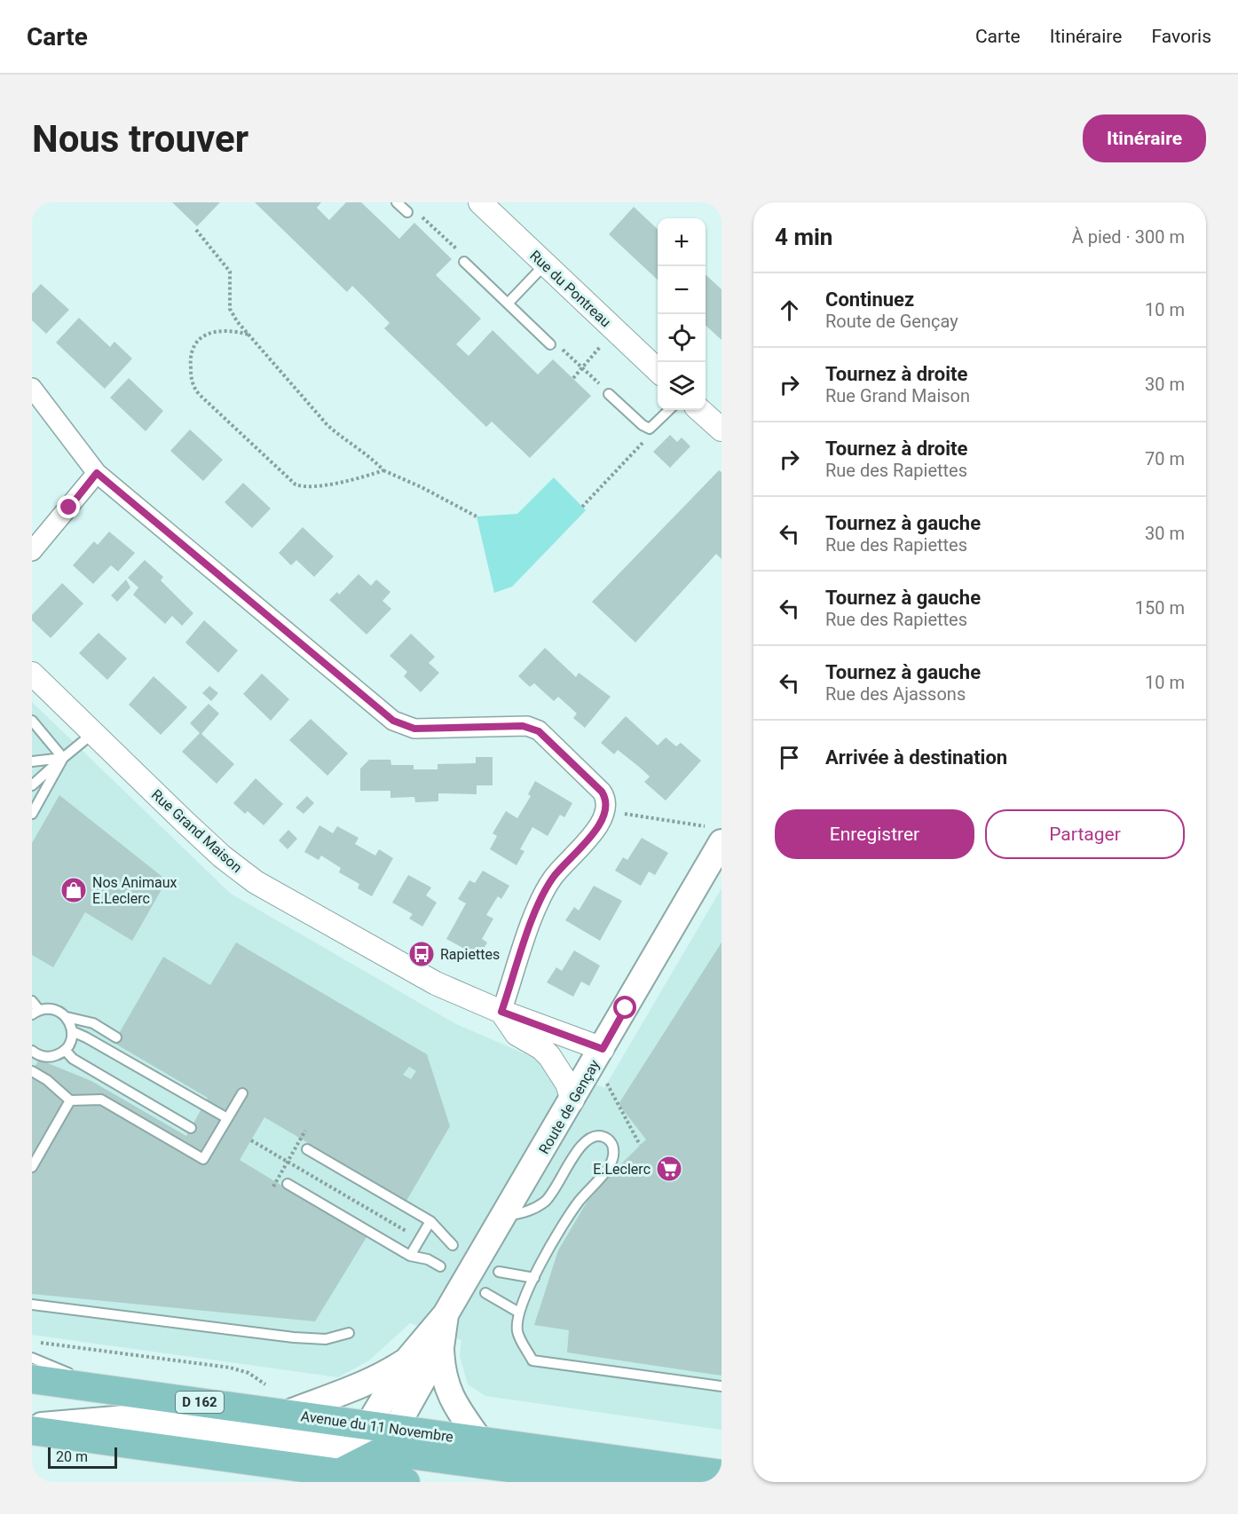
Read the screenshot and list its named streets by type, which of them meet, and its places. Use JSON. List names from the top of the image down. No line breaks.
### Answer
{"streets":{"main road":["Route de Gençay","D 162","Avenue du 11 Novembre"],"street":["Rue du Pontreau","Rue Grand Maison"]},"crossings":[["Rue Grand Maison","Route de Gençay"],["Route de Gençay","Avenue du 11 Novembre"]],"places":{"shop":["Nos Animaux E.Leclerc"],"bus stop":["Rapiettes"],"supermarket":["E.Leclerc"]},"scale_bar":"20 m","page":{"header":"Carte","nav":["Carte","Itinéraire","Favoris"],"buttons":["Itinéraire",["Enregistrer","Partager"]],"title":"Nous trouver","heading":["4 min","À pied · 300 m"],"map_buttons":["+","−"],"list":[["Continuez","Route de Gençay","10 m"],["Tournez à droite","Rue Grand Maison","30 m"],["Tournez à droite","Rue des Rapiettes","70 m"],["Tournez à gauche","Rue des Rapiettes","30 m"],["Tournez à gauche","Rue des Rapiettes","150 m"],["Tournez à gauche","Rue des Ajassons","10 m"],"Arrivée à destination"],"scale":"20 m"}}
